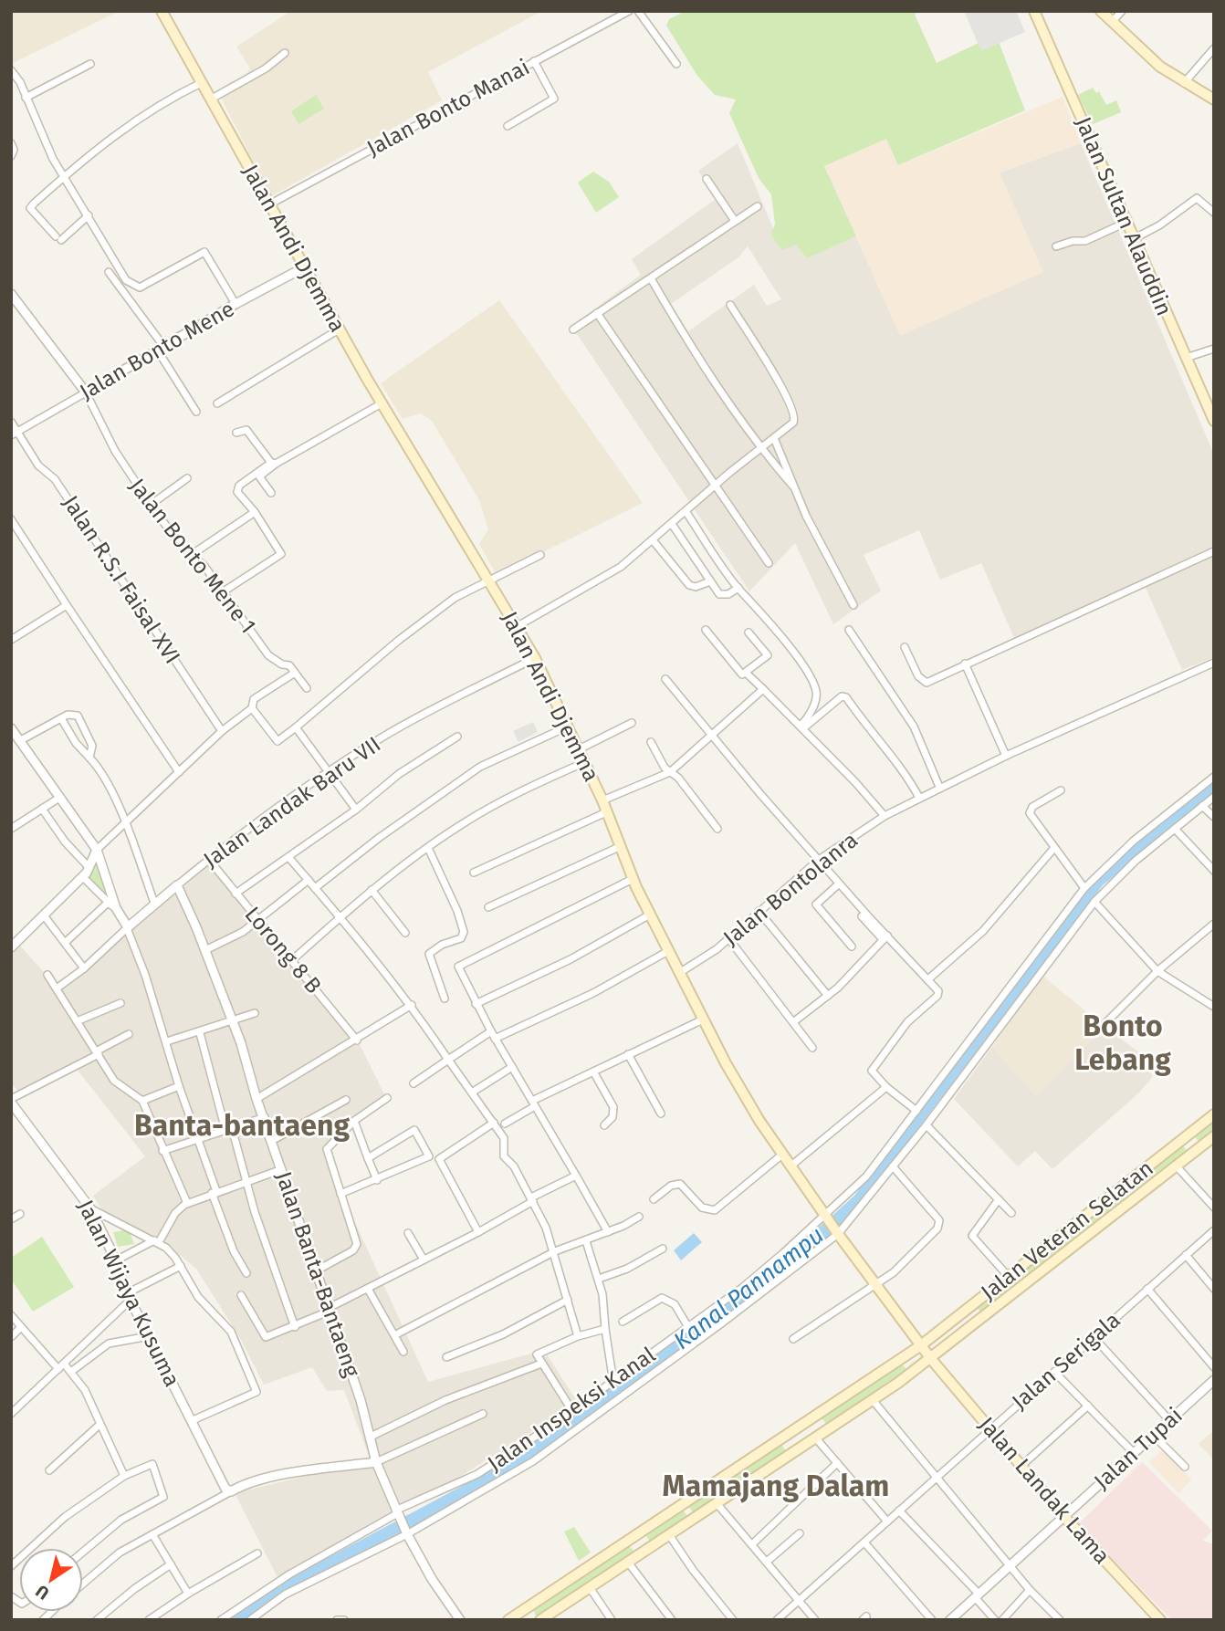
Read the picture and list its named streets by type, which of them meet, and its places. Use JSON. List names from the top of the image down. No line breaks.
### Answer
{"streets":{"main road":["Jalan Sultan Alauddin","Jalan Andi Djemma","Jalan Veteran Selatan","Jalan Landak Lama"],"street":["Jalan Bonto Manai","Jalan Bonto Mene","Jalan Bonto Mene 1","Jalan R.S.I Faisal XVI","Jalan Landak Baru VII","Jalan Bontolanra","Lorong 8 B","Jalan Banta-Bantaeng","Jalan Wijaya Kusuma","Jalan Serigala","Jalan Inspeksi Kanal","Jalan Tupai"]},"crossings":[["Jalan Bonto Manai","Jalan Andi Djemma"],["Jalan Andi Djemma","Jalan Bonto Mene"],["Jalan Andi Djemma","Jalan Landak Baru VII"],["Jalan Andi Djemma","Jalan Bontolanra"],["Jalan Andi Djemma","Jalan Veteran Selatan"],["Jalan Andi Djemma","Jalan Inspeksi Kanal"],["Jalan Bonto Mene","Jalan Bonto Mene 1"],["Jalan Bonto Mene","Jalan R.S.I Faisal XVI"],["Jalan Landak Baru VII","Lorong 8 B"],["Jalan Landak Baru VII","Jalan Banta-Bantaeng"],["Jalan Veteran Selatan","Jalan Landak Lama"],["Jalan Banta-Bantaeng","Jalan Inspeksi Kanal"],["Jalan Serigala","Jalan Landak Lama"],["Jalan Tupai","Jalan Landak Lama"]],"districts":["Bonto Lebang","Banta-bantaeng","Mamajang Dalam"],"water":["Kanal Pannampu"],"north":"bottom left"}
